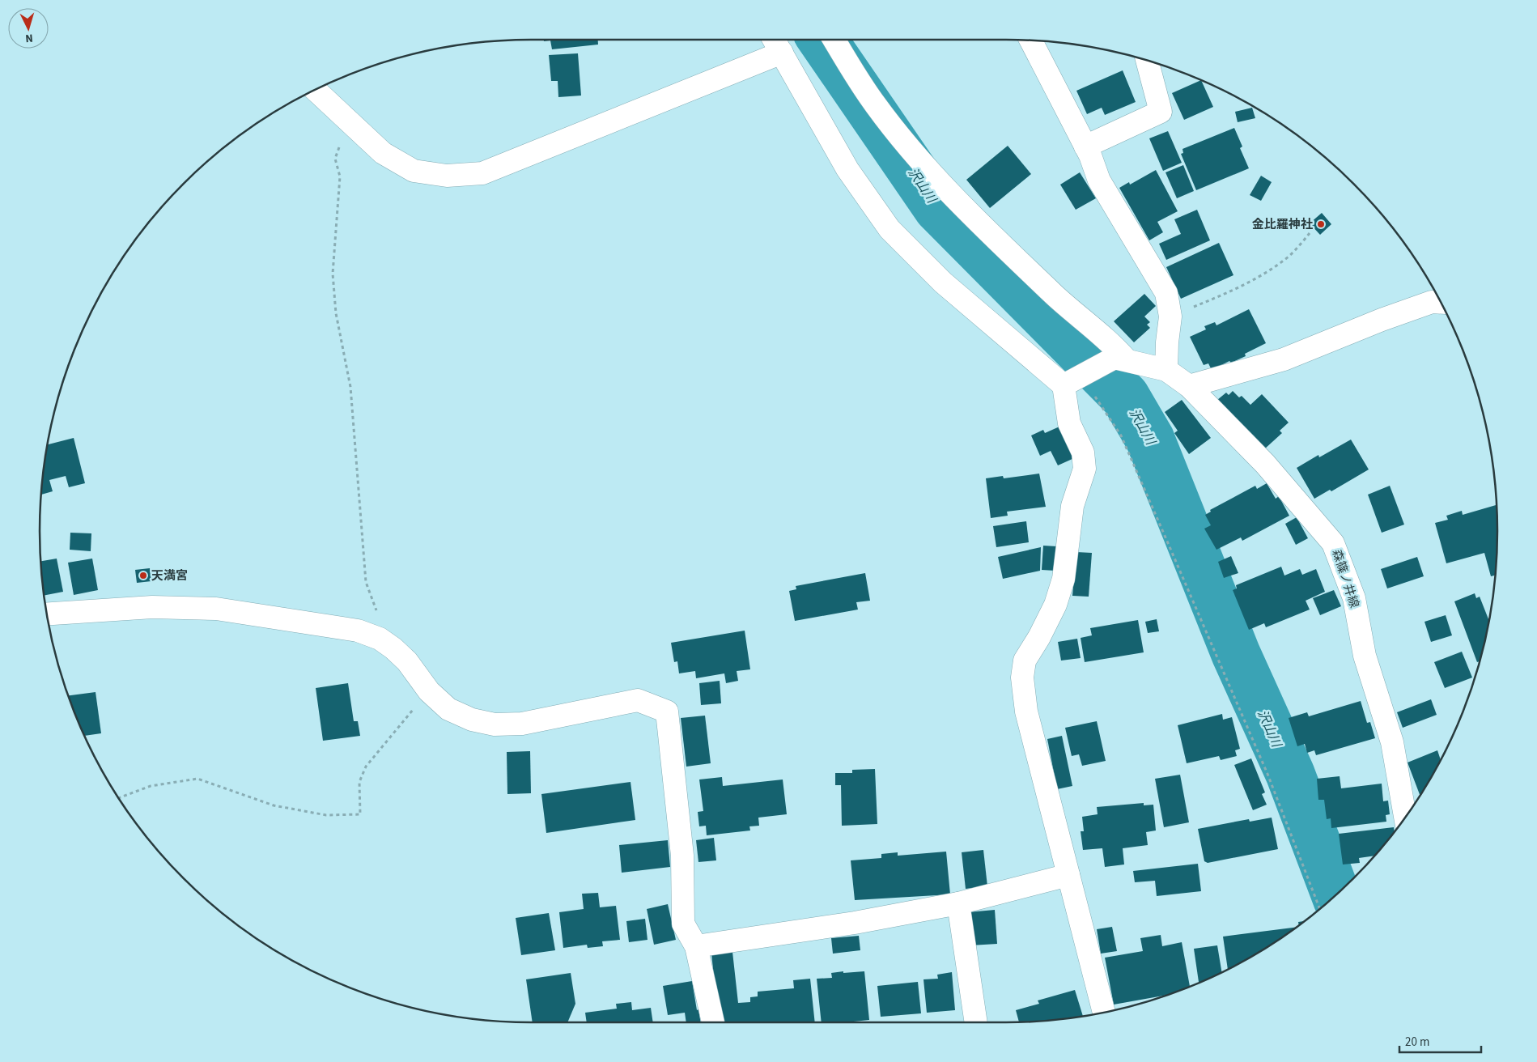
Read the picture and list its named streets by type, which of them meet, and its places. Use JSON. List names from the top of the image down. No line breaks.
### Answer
{"streets":{"street":["森篠ノ井線"]},"water":["沢山川"],"places":["金比羅神社","天満宮"],"scale_bar":"20 m","north":"bottom"}
